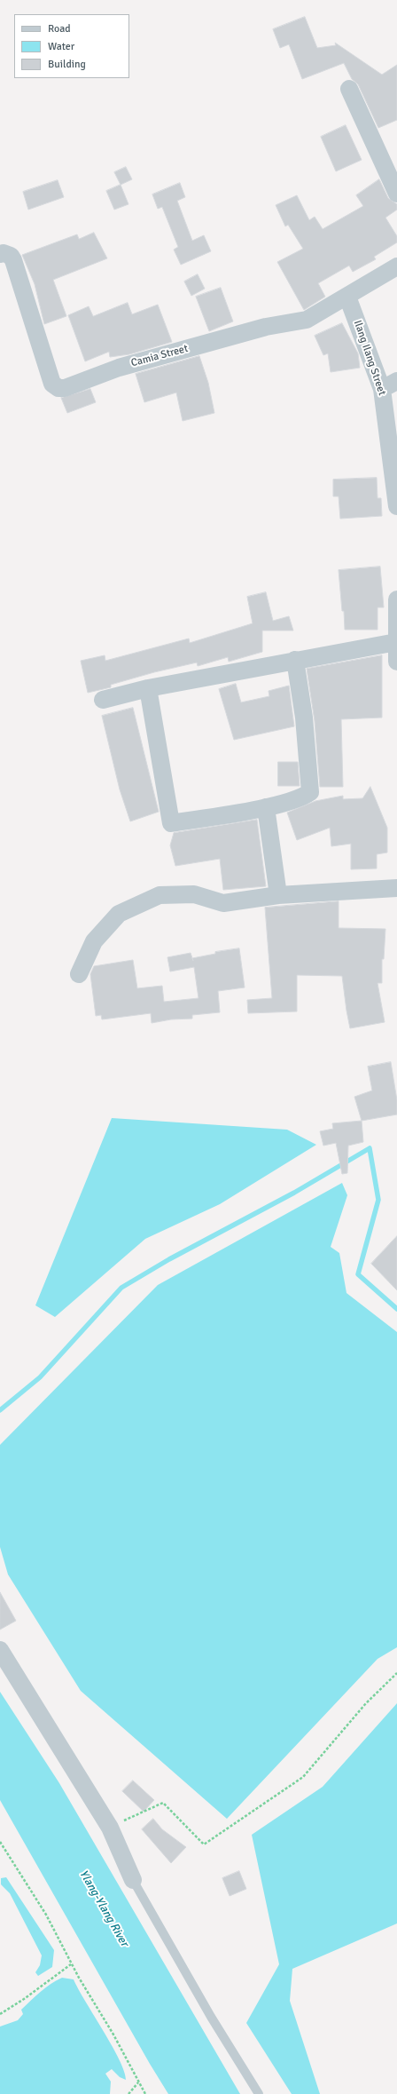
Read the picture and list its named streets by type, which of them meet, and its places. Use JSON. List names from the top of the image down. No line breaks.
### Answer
{"streets":{"street":["Camia Street","Ilang Ilang Street"]},"crossings":[["Camia Street","Ilang Ilang Street"]],"water":["Ylang-Ylang River"],"legend":["Road","Water","Building"]}
